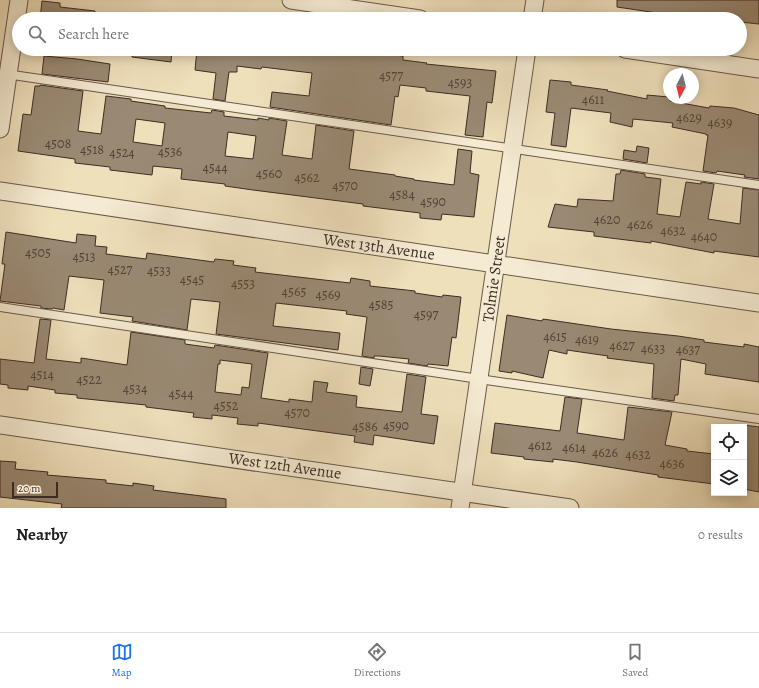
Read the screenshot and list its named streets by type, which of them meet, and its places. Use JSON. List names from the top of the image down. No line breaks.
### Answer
{"streets":{"street":["West 13th Avenue","Tolmie Street","West 12th Avenue"]},"crossings":[["West 13th Avenue","Tolmie Street"],["Tolmie Street","West 12th Avenue"]],"house_numbers":["4577","4593","4611","4629","4639","4508","4518","4536","4524","4544","4560","4562","4570","4584","4590","4620","4626","4632","4640","4505","4513","4527","4533","4545","4553","4565","4569","4585","4597","4615","4619","4627","4633","4637","4514","4522","4534","4544","4552","4570","4590","4586","4612","4614","4626","4632","4636"],"scale_bar":"20 m","north":"bottom","page":{"search":"Search here","scale":"20 m","heading":["Nearby","0 results"],"nav":["Map","Directions","Saved"]}}
